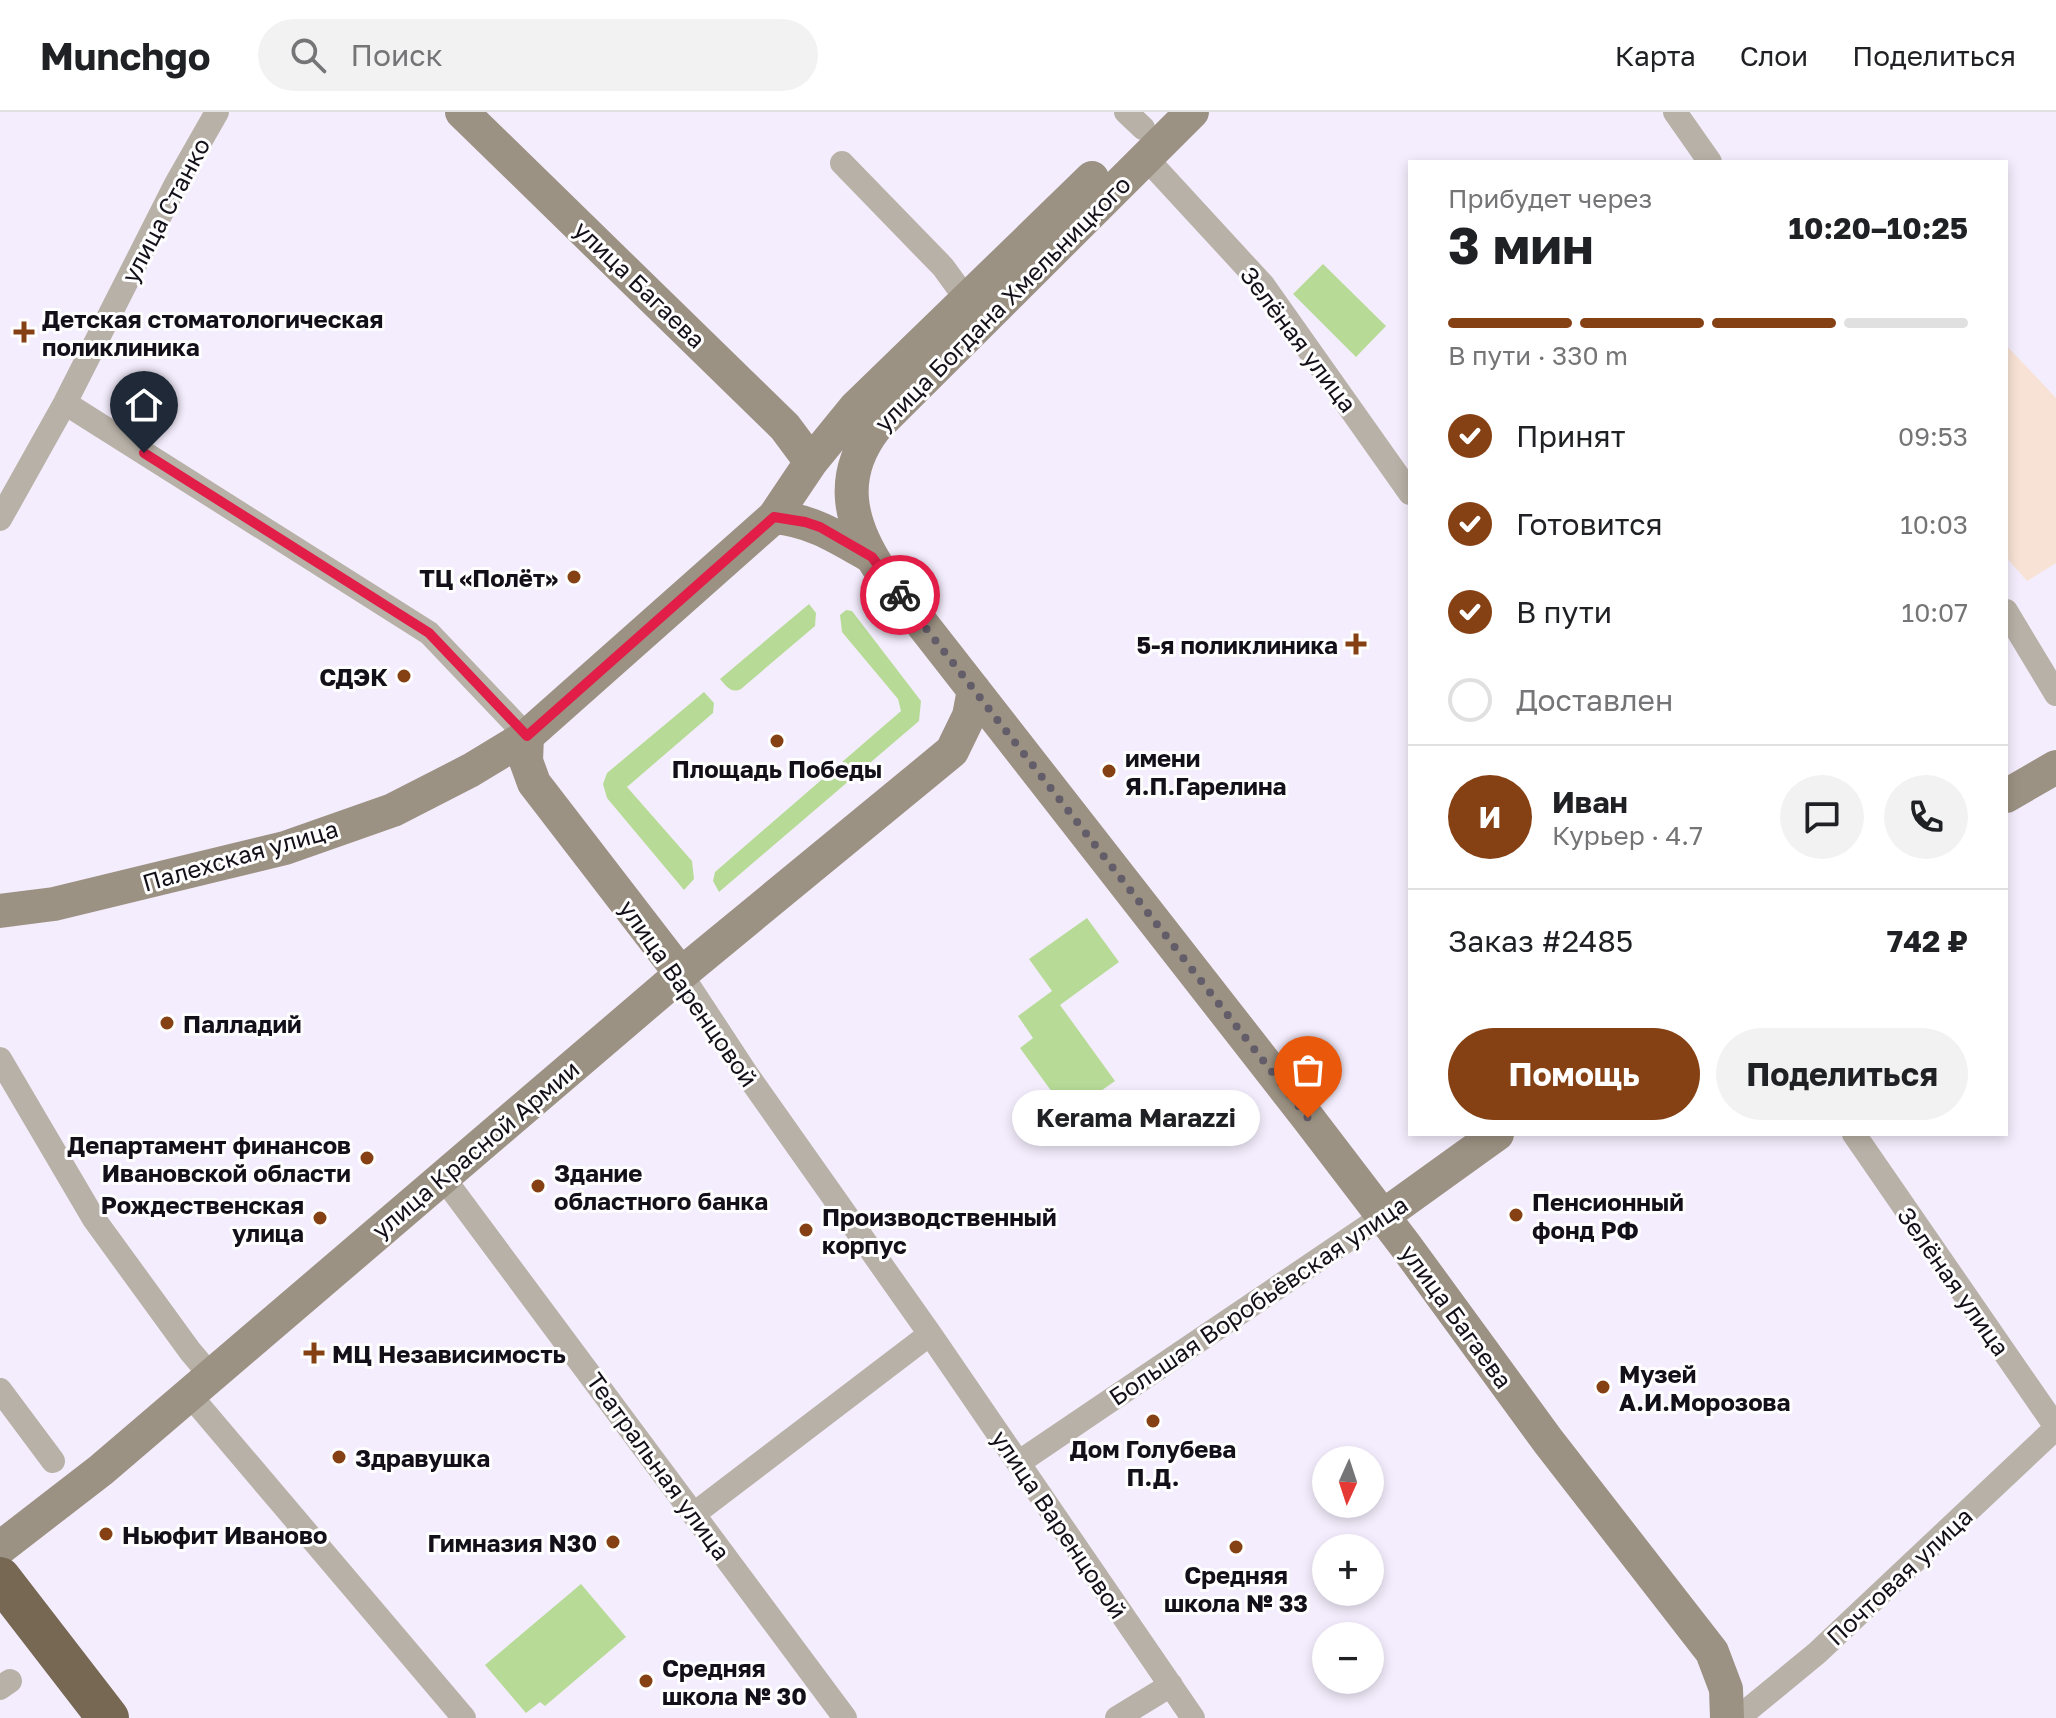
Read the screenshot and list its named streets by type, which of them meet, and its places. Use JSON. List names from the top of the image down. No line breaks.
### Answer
{"streets":{"main road":["улица Багаева","улица Богдана Хмельницкого","Палехская улица","улица Варенцовой","улица Красной Армии","Большая Воробьёвская улица"],"street":["улица Станко","Зелёная улица","Театральная улица","Почтовая улица"]},"crossings":[["улица Багаева","улица Богдана Хмельницкого"],["улица Багаева","Палехская улица"],["улица Багаева","улица Красной Армии"],["улица Багаева","Большая Воробьёвская улица"],["улица Богдана Хмельницкого","Зелёная улица"],["улица Богдана Хмельницкого","Палехская улица"],["Зелёная улица","Почтовая улица"],["Палехская улица","улица Варенцовой"],["улица Варенцовой","улица Красной Армии"],["улица Варенцовой","Большая Воробьёвская улица"],["улица Красной Армии","Театральная улица"]],"places":{"health":["Детская стоматологическая поликлиника","5-я поликлиника","МЦ Независимость"],"other":["ТЦ «Полёт»","СДЭК","Площадь Победы","имени Я.П.Гарелина","Палладий","Kerama Marazzi","Департамент финансов Ивановской области","Здание областного банка","Пенсионный фонд РФ","Рождественская улица","Производственный корпус","Музей А.И.Морозова","Дом Голубева П.Д.","Здравушка","Ньюфит Иваново","Гимназия N30","Средняя школа № 33","Средняя школа № 30"]},"north":"bottom","page":{"header":"Munchgo","search":"Поиск","nav":["Карта","Слои","Поделиться"],"heading":["3 мин","Прибудет через","10:20–10:25"],"panel":["Иван","Курьер · 4.7","Заказ #2485","742 ₽"],"bar":"В пути · 330 m","list":[["Принят","09:53"],["Готовится","10:03"],["В пути","10:07"],"Доставлен"],"round":"И","buttons":["Помощь","Поделиться"],"bubble":"Kerama Marazzi","map_buttons":["+","−"]}}
